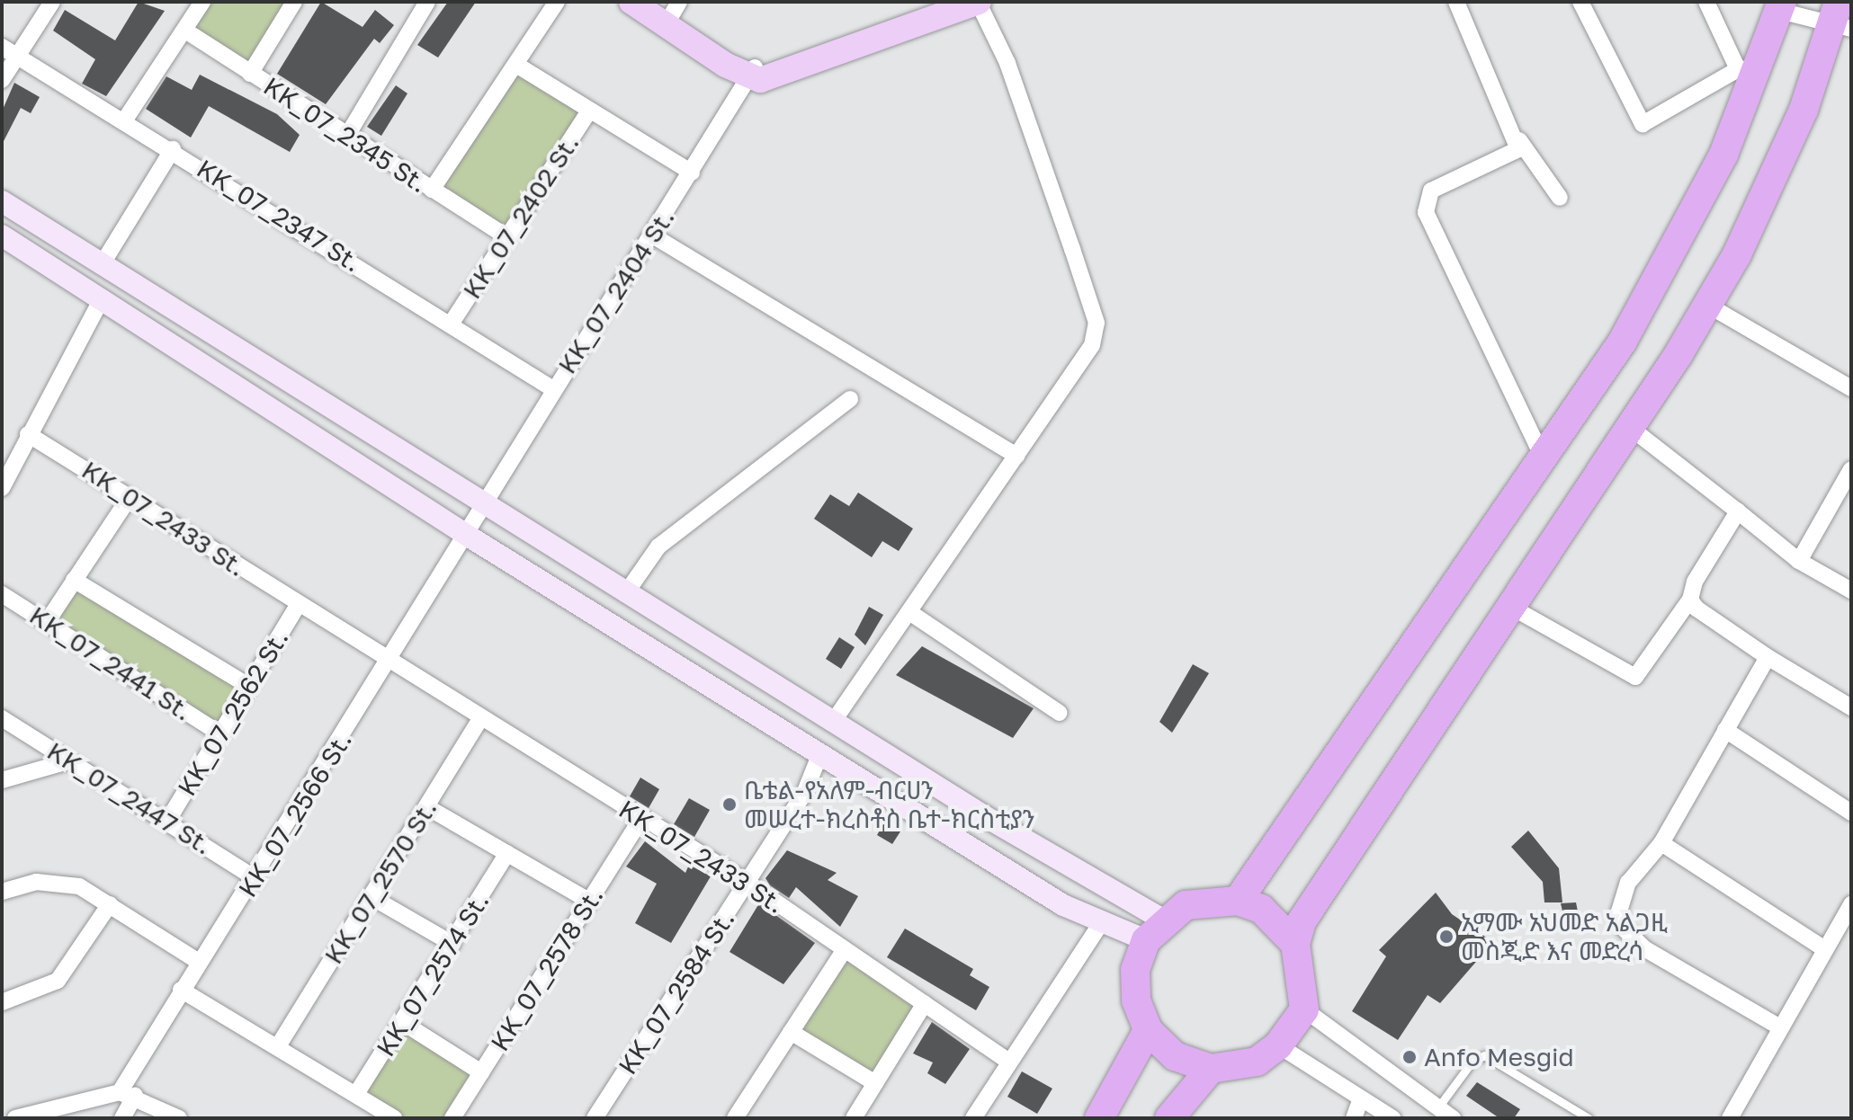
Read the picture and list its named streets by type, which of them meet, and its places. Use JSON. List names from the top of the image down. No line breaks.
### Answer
{"streets":{"street":["KK_07_2345 St.","KK_07_2347 St.","KK_07_2402 St.","KK_07_2404 St.","KK_07_2433 St.","KK_07_2441 St.","KK_07_2562 St.","KK_07_2447 St.","KK_07_2566 St.","KK_07_2570 St.","KK_07_2578 St.","KK_07_2574 St.","KK_07_2584 St."]},"crossings":[["KK_07_2345 St.","KK_07_2402 St."],["KK_07_2347 St.","KK_07_2402 St."],["KK_07_2347 St.","KK_07_2404 St."],["KK_07_2404 St.","KK_07_2566 St."],["KK_07_2433 St.","KK_07_2562 St."],["KK_07_2433 St.","KK_07_2566 St."],["KK_07_2433 St.","KK_07_2570 St."],["KK_07_2433 St.","KK_07_2578 St."],["KK_07_2433 St.","KK_07_2584 St."],["KK_07_2441 St.","KK_07_2562 St."],["KK_07_2562 St.","KK_07_2447 St."],["KK_07_2447 St.","KK_07_2566 St."]],"places":["ቤቴል-የአለም-ብርሀን መሠረተ-ክረስቶስ ቤተ-ክርስቲያን","ኢማሙ አህመድ አልጋዚ መስጂድ እና መድረሳ","Anfo Mesgid"]}
